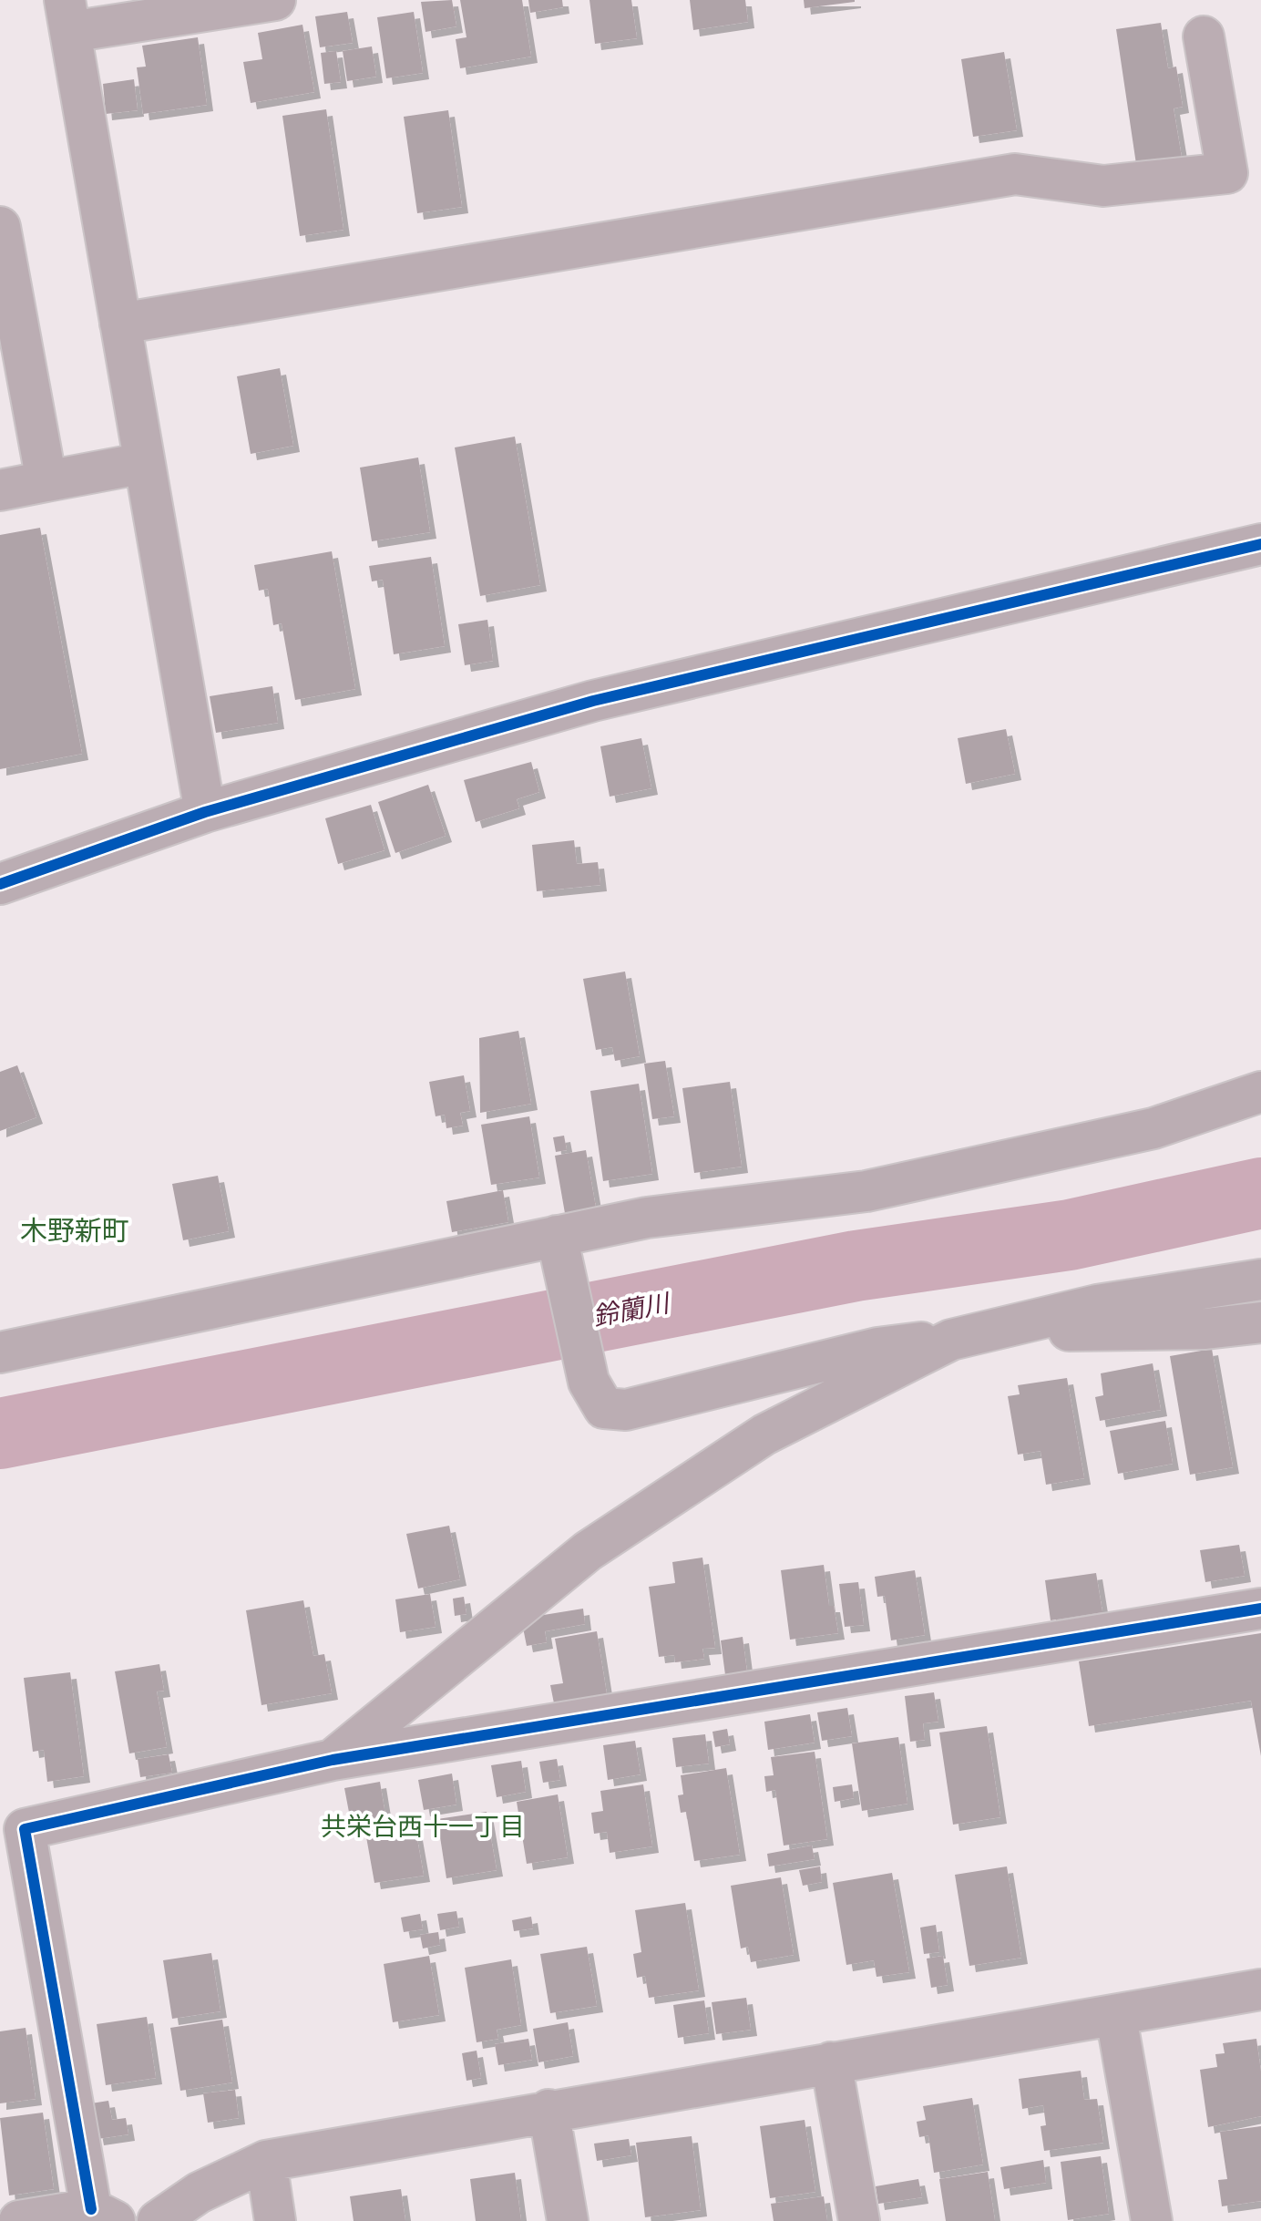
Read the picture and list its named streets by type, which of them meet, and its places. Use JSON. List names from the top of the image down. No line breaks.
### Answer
{"districts":["木野新町","共栄台西十一丁目"],"water":["鈴蘭川"]}
